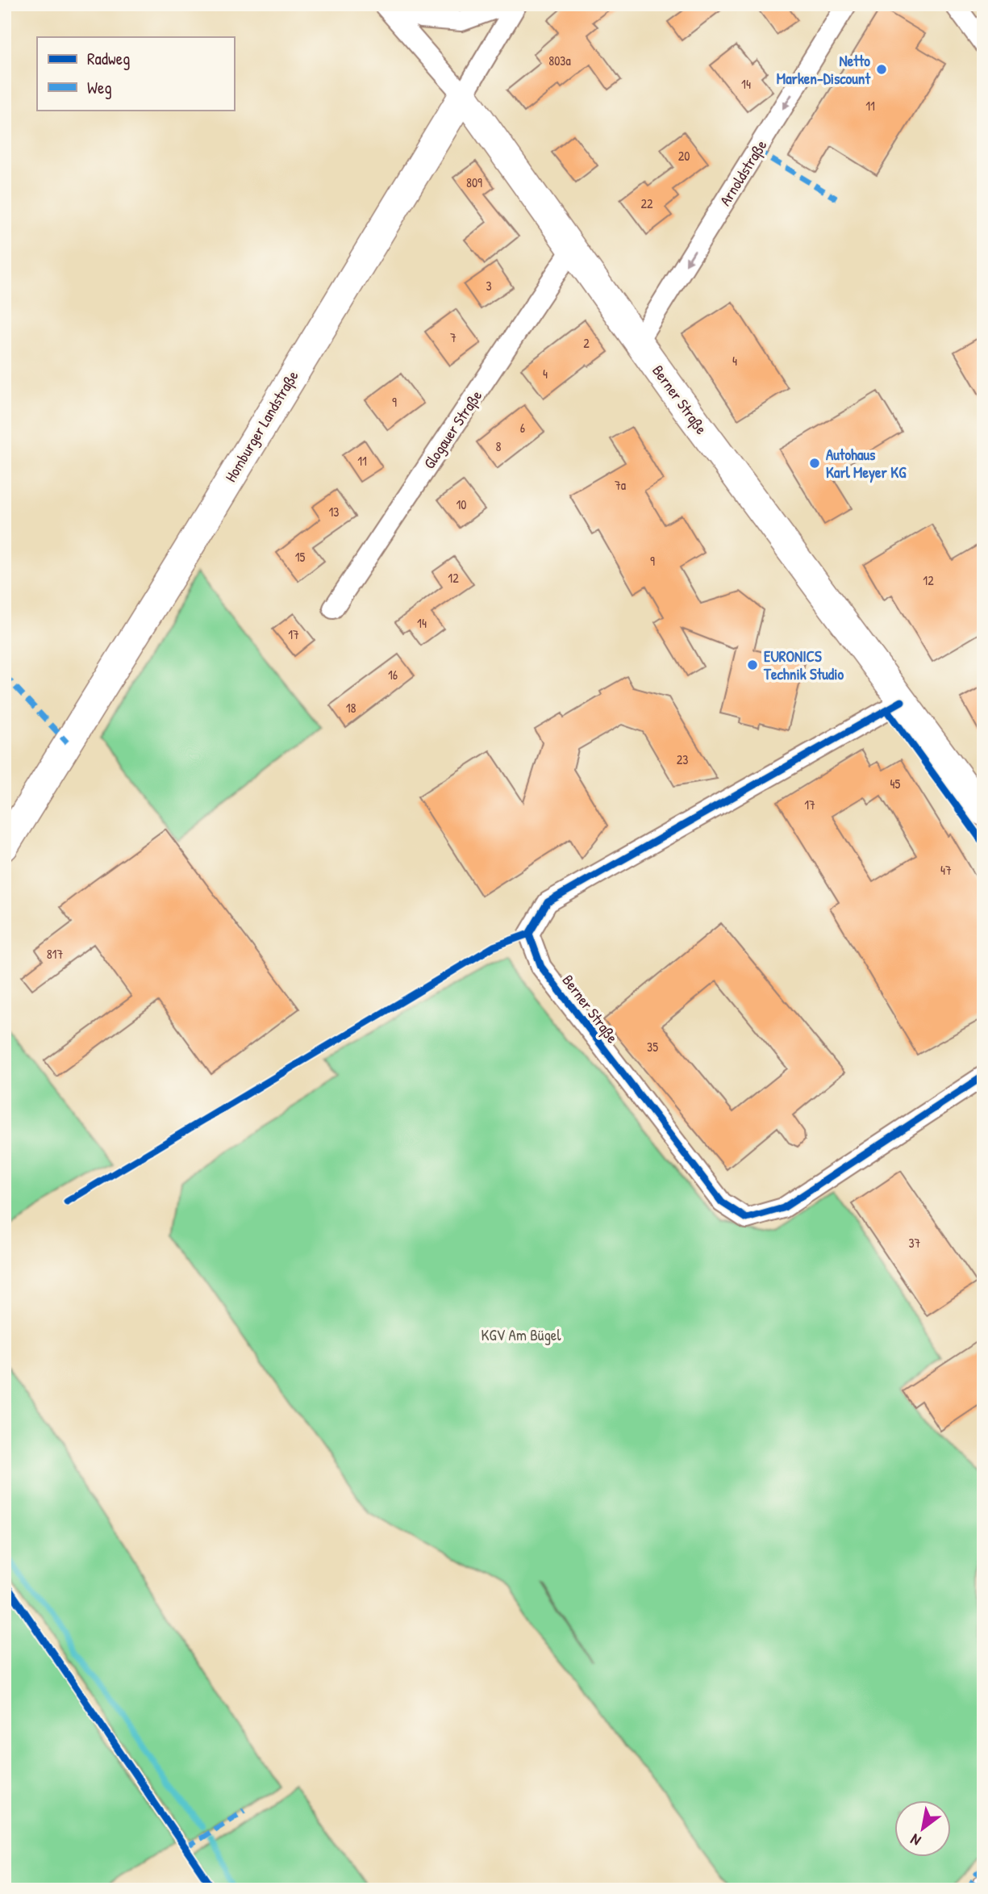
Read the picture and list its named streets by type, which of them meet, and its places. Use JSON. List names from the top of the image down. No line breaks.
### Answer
{"streets":{"street":["Arnoldstraße","Berner Straße","Homburger Landstraße","Glogauer Straße"]},"crossings":[["Arnoldstraße","Berner Straße"],["Berner Straße","Homburger Landstraße"],["Berner Straße","Glogauer Straße"]],"one_way":["Arnoldstraße"],"parks":["KGV Am Bügel"],"places":["Netto Marken-Discount","Autohaus Karl Meyer KG","EURONICS Technik Studio"],"house_numbers":["803a","14","11","20","809","22","3","7","2","4","4","9","6","8","11","7a","10","13","15","9","12","12","14","17","16","18","23","45","17","47","817","35","37"],"legend":["Radweg","Weg"],"north":"bottom left"}
